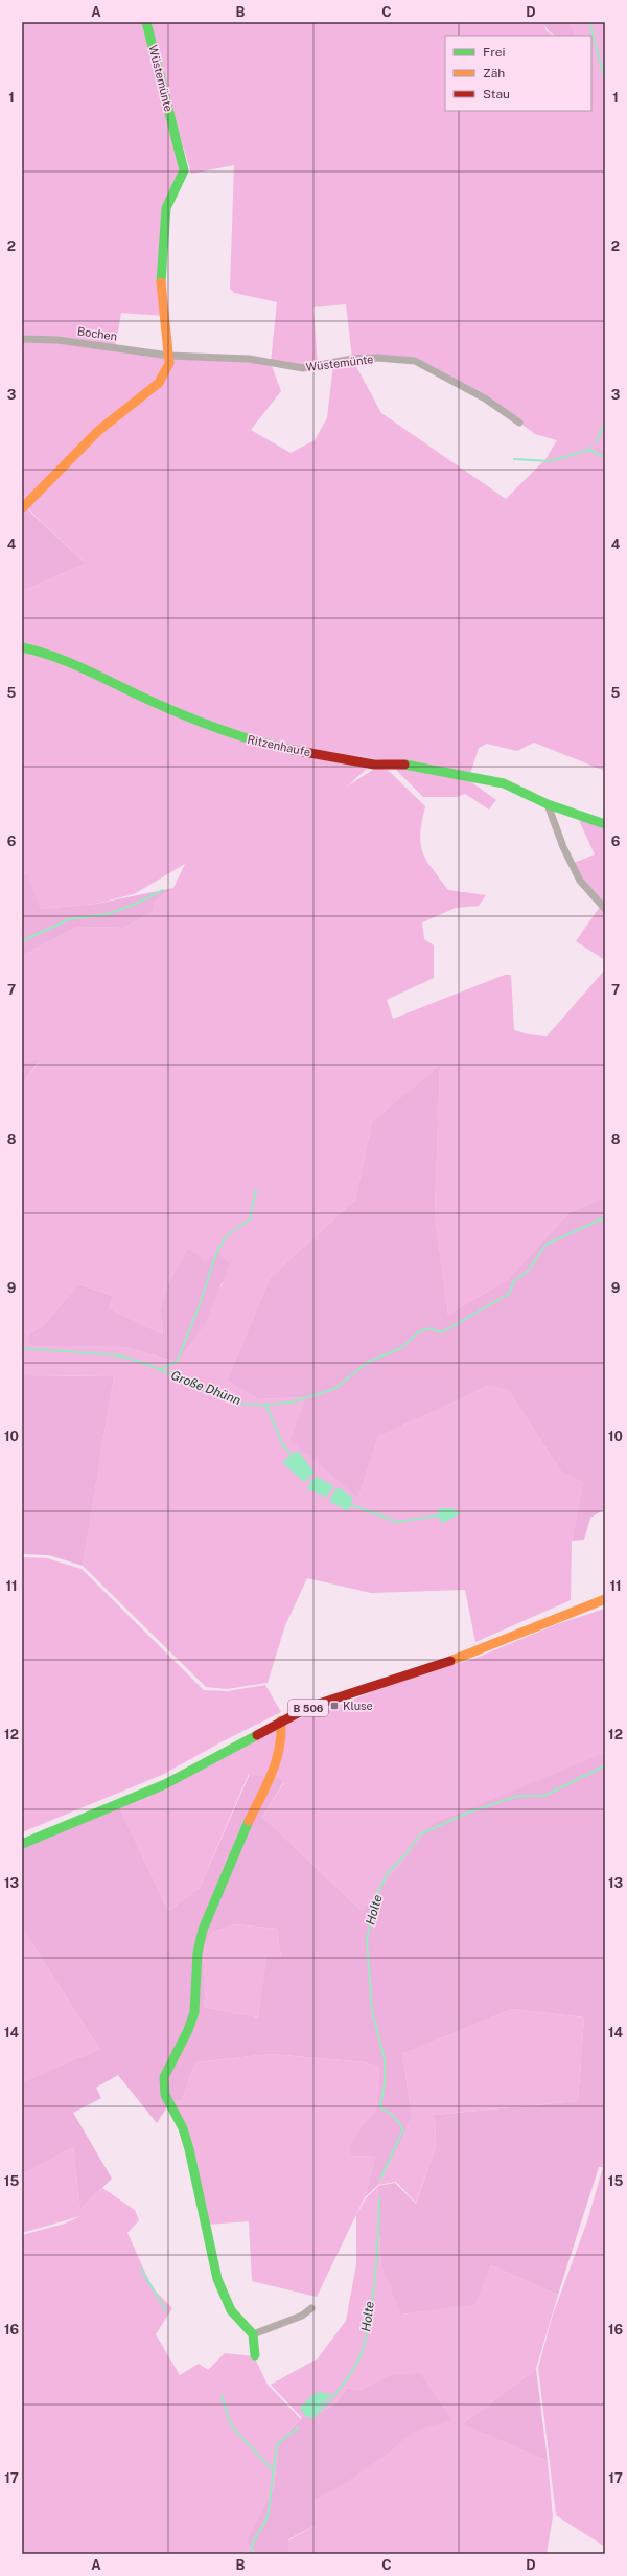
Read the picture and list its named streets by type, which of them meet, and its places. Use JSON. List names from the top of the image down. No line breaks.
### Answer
{"streets":{"street":["Wüstemünte","Bochen","Ritzenhaufe","B 506"]},"crossings":[["Wüstemünte","Bochen"]],"water":["Große Dhünn","Holte"],"places":{"transit":["Kluse"]},"legend":["Frei","Zäh","Stau"],"grid":{"columns":["A","B","C","D"],"rows":["1","2","3","4","5","6","7","8","9","10","11","12","13","14","15","16","17"]}}
